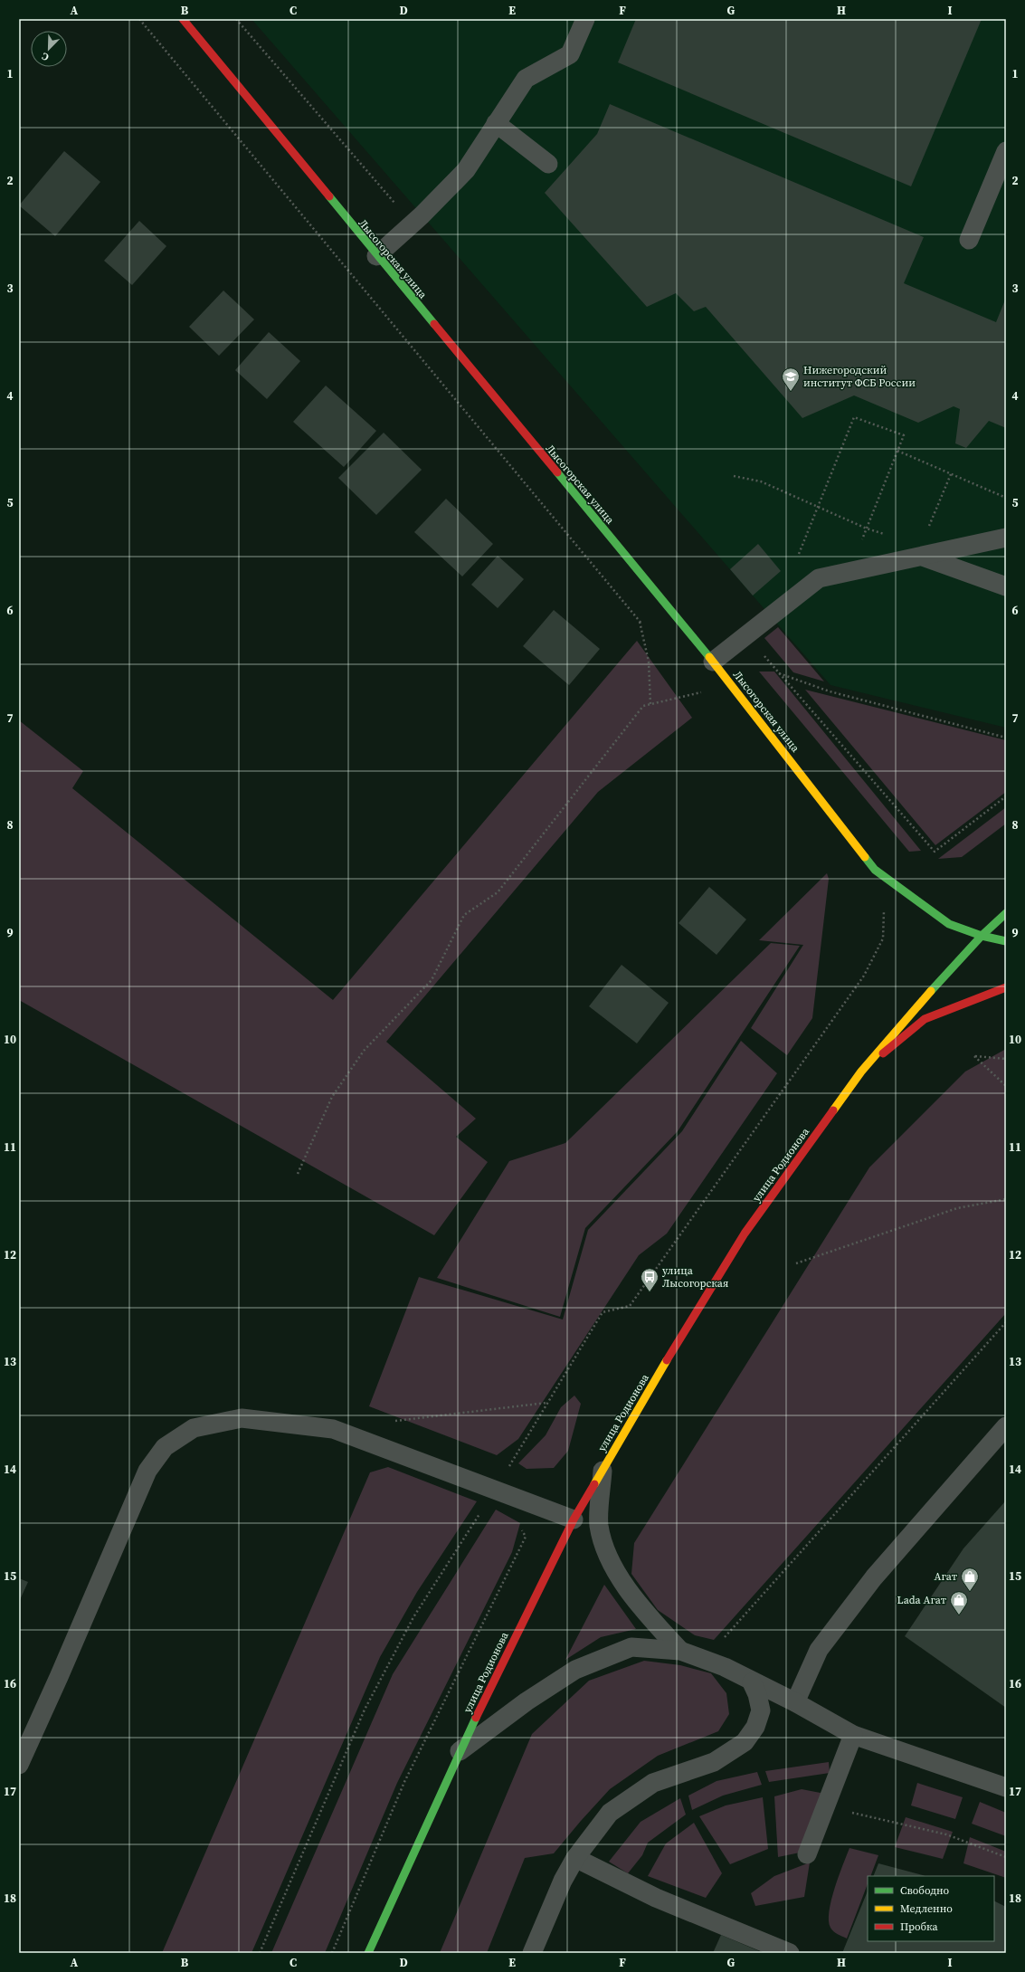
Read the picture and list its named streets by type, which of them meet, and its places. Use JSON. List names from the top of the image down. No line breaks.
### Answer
{"streets":{"main road":["Лысогорская улица","улица Родионова"]},"crossings":[["Лысогорская улица","улица Родионова"]],"places":{"school or university":["Нижегородский институт ФСБ России"],"bus stop":["улица Лысогорская"],"shop":["Агат","Lada Агат"]},"legend":["Свободно","Медленно","Пробка"],"north":"bottom left","grid":{"columns":["A","B","C","D","E","F","G","H","I"],"rows":["1","2","3","4","5","6","7","8","9","10","11","12","13","14","15","16","17","18"]}}
